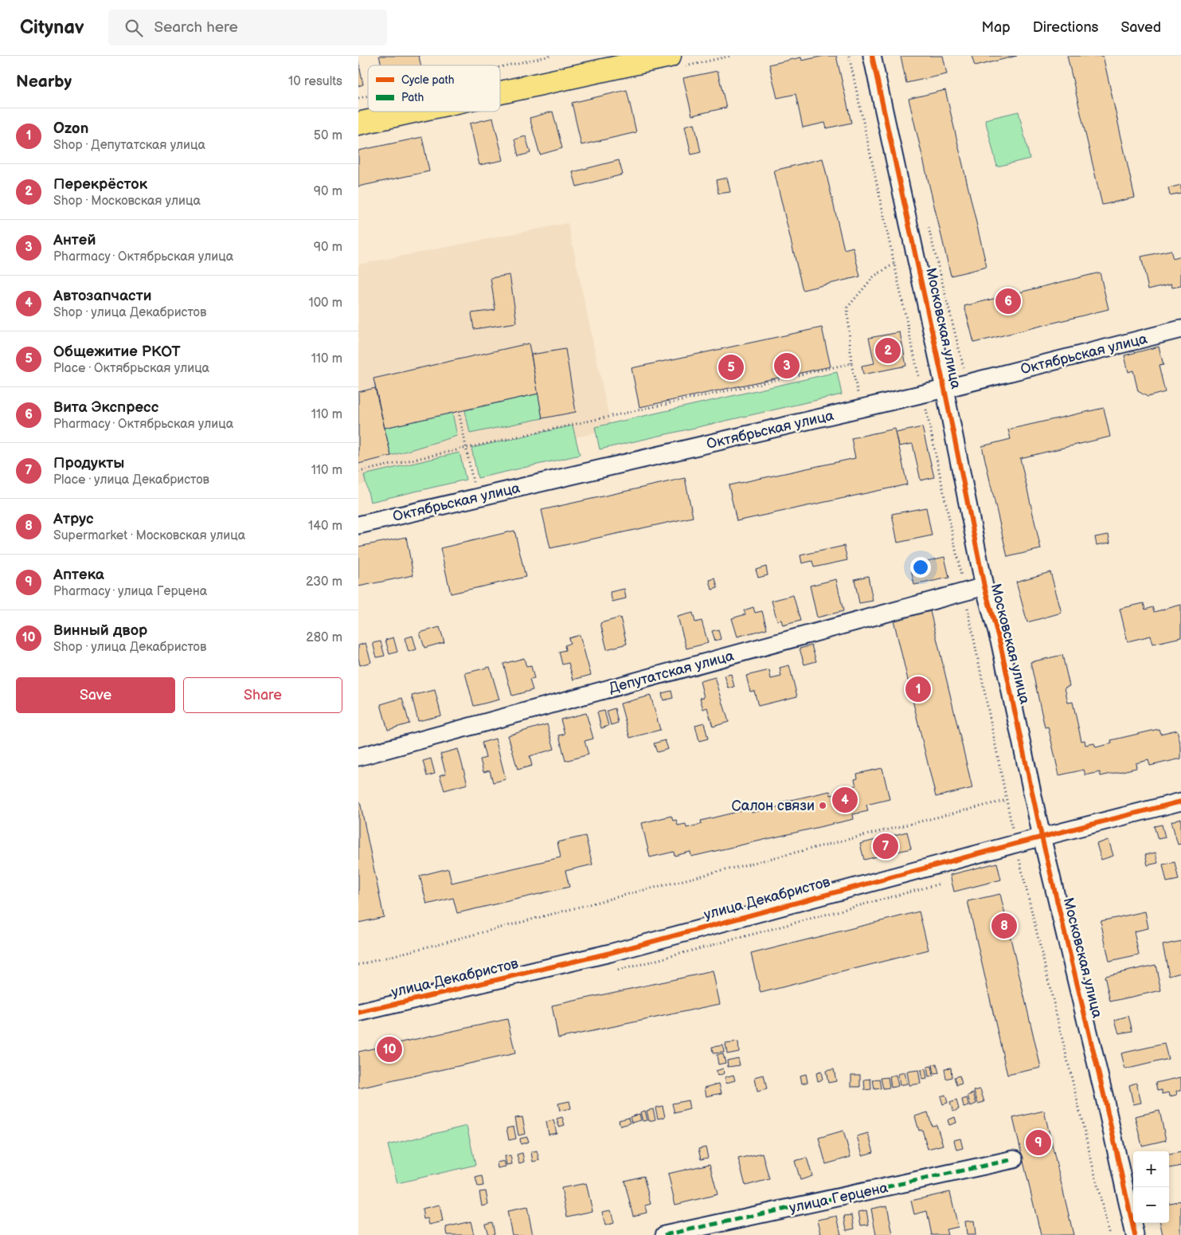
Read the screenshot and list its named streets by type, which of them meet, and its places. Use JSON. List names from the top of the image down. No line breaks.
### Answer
{"streets":{"street":["Московская улица","Октябрьская улица","Депутатская улица","улица Декабристов","улица Герцена"]},"crossings":[["Московская улица","Октябрьская улица"],["Московская улица","Депутатская улица"],["Московская улица","улица Декабристов"]],"places":["Салон связи"],"legend":["Cycle path","Path"],"page":{"header":"Citynav","search":"Search here","nav":["Map","Directions","Saved"],"heading":["Nearby","10 results"],"list":[{"mark":"1","name":"Ozon","note":"Shop · Депутатская улица","value":"50 m"},{"mark":"2","name":"Перекрёсток","note":"Shop · Московская улица","value":"90 m"},{"mark":"3","name":"Антей","note":"Pharmacy · Октябрьская улица","value":"90 m"},{"mark":"4","name":"Автозапчасти","note":"Shop · улица Декабристов","value":"100 m"},{"mark":"5","name":"Общежитие РКОТ","note":"Place · Октябрьская улица","value":"110 m"},{"mark":"6","name":"Вита Экспресс","note":"Pharmacy · Октябрьская улица","value":"110 m"},{"mark":"7","name":"Продукты","note":"Place · улица Декабристов","value":"110 m"},{"mark":"8","name":"Атрус","note":"Supermarket · Московская улица","value":"140 m"},{"mark":"9","name":"Аптека","note":"Pharmacy · улица Герцена","value":"230 m"},{"mark":"10","name":"Винный двор","note":"Shop · улица Декабристов","value":"280 m"}],"pins":["6","2","3","5","1","4","7","8","10","9"],"buttons":["Save","Share"],"map_buttons":["+","−"]}}
